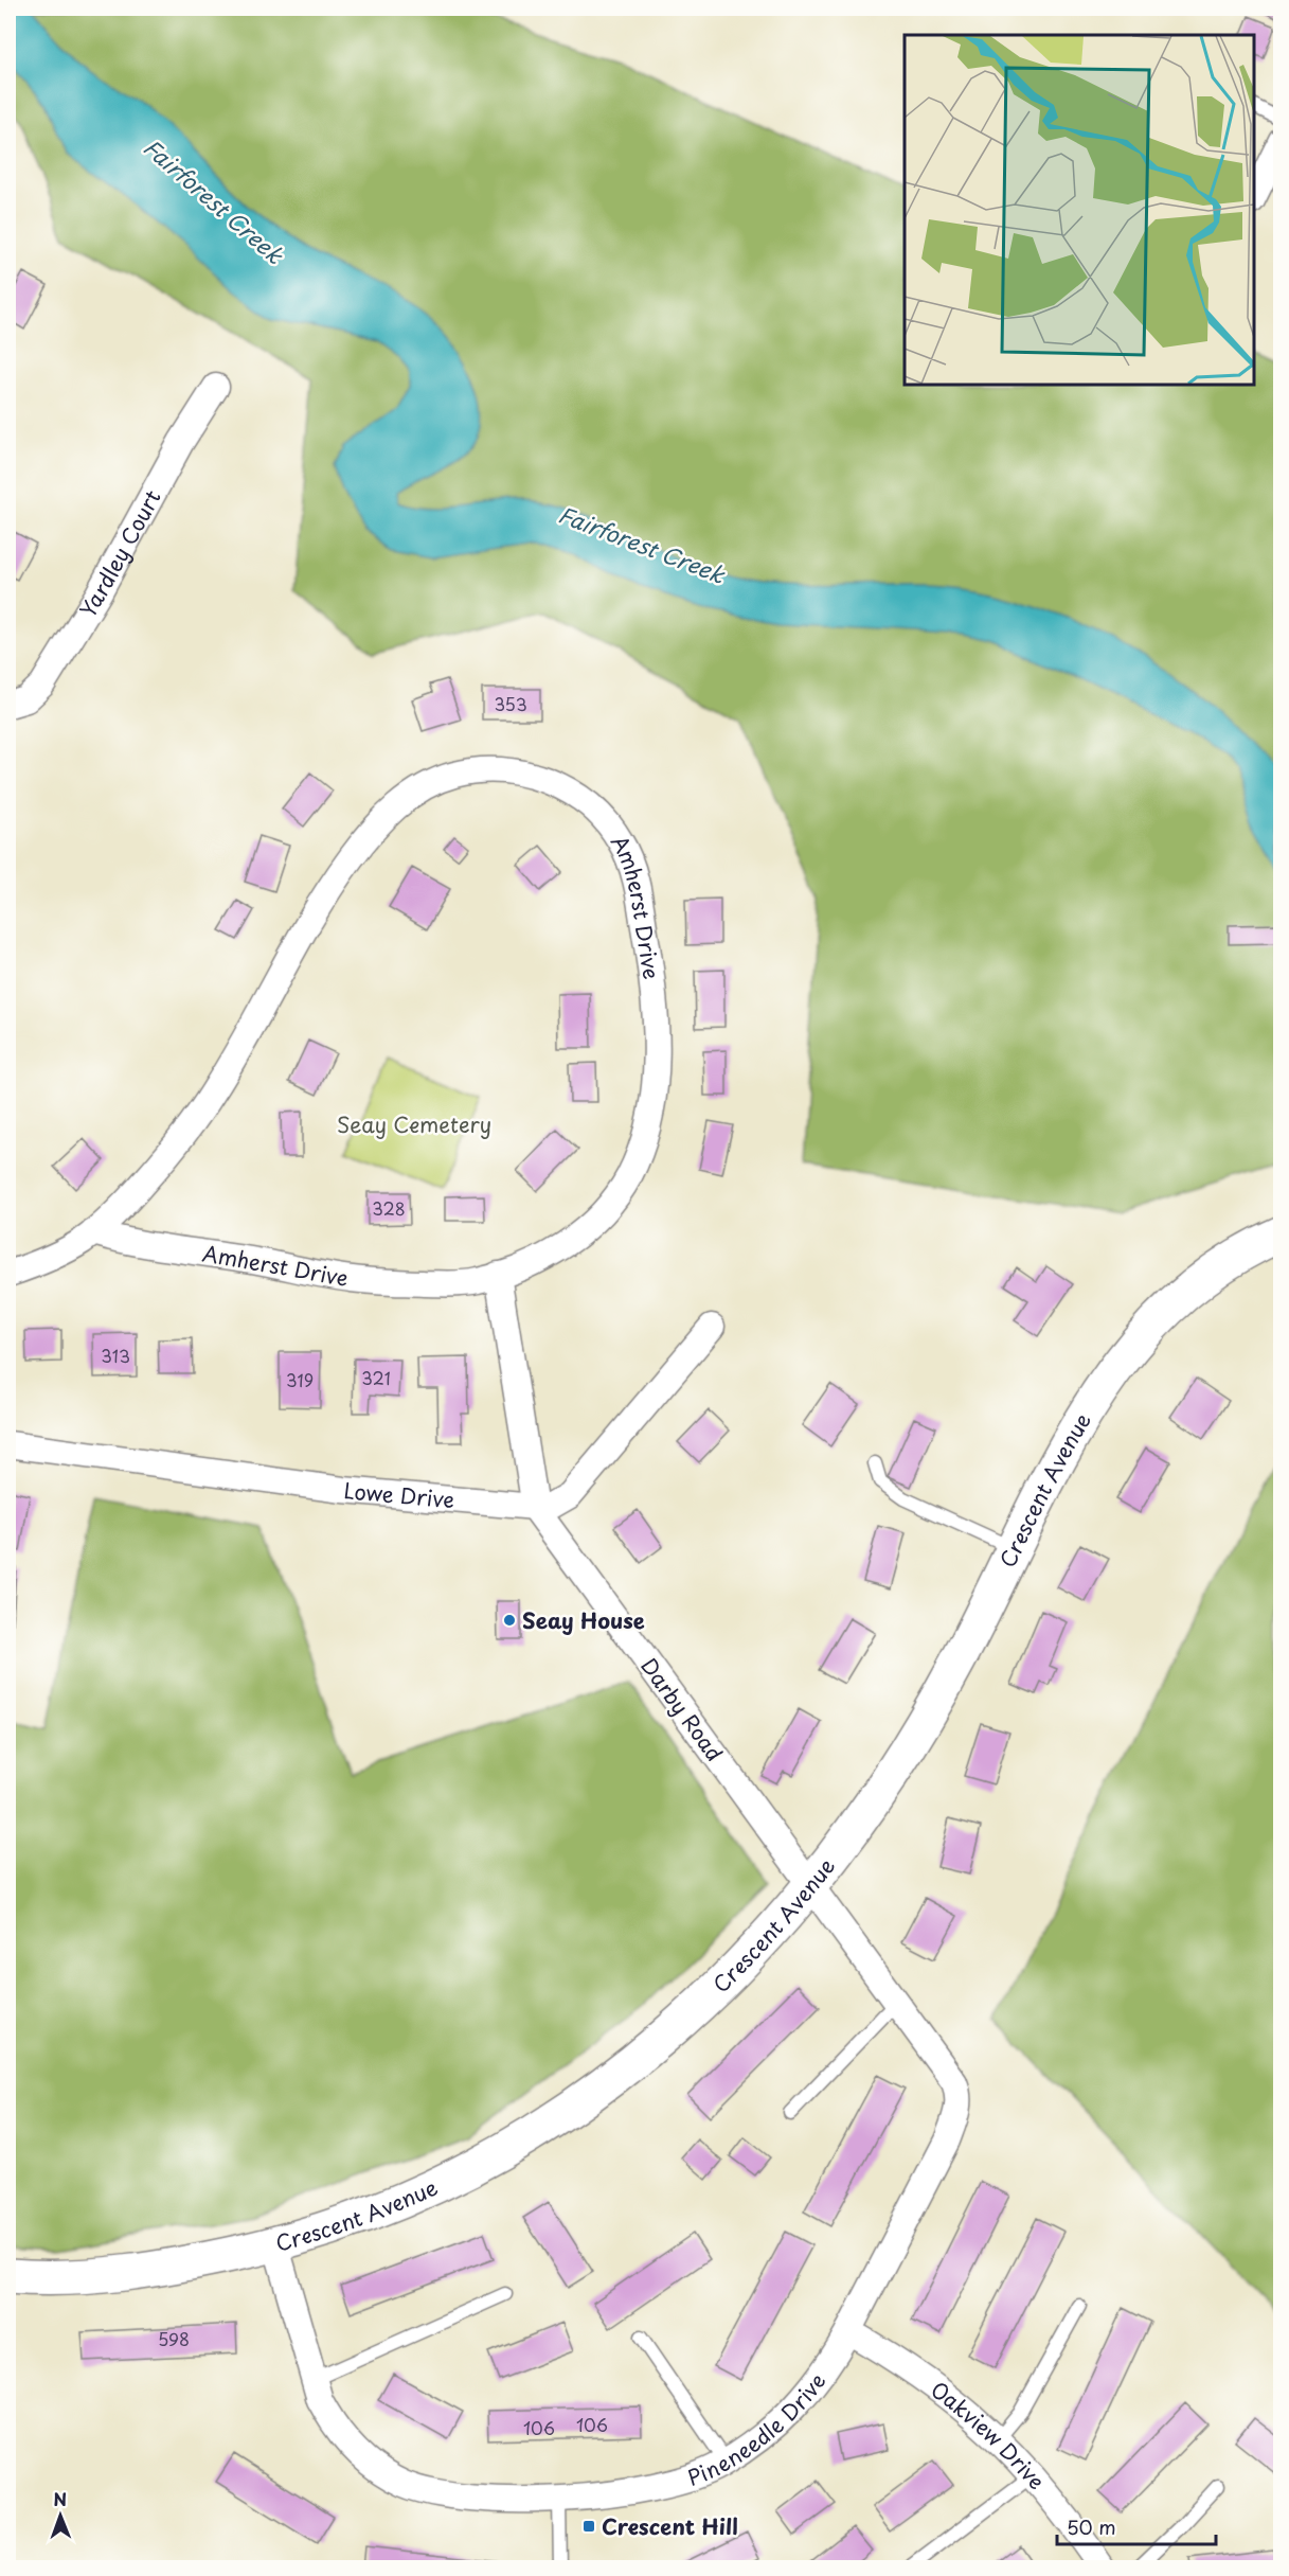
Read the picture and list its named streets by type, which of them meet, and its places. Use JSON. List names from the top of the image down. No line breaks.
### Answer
{"streets":{"street":["Yardley Court","Amherst Drive","Crescent Avenue","Lowe Drive","Darby Road","Pineneedle Drive","Oakview Drive"]},"crossings":[["Amherst Drive","Darby Road"],["Crescent Avenue","Darby Road"],["Crescent Avenue","Pineneedle Drive"],["Lowe Drive","Darby Road"],["Darby Road","Pineneedle Drive"],["Pineneedle Drive","Oakview Drive"]],"water":["Fairforest Creek"],"parks":["Seay Cemetery"],"places":{"other":["Seay House"],"transit":["Crescent Hill"]},"house_numbers":["353","328","313","321","319","598","106","106"],"scale_bar":"50 m","north":"top"}
